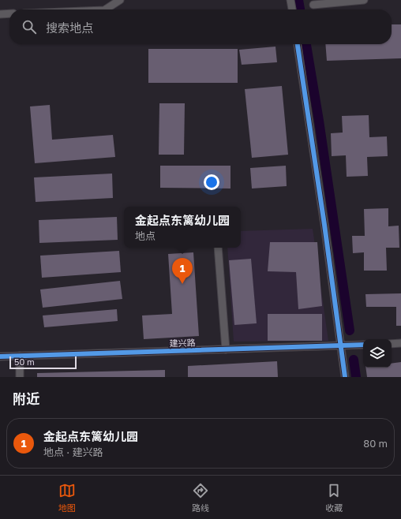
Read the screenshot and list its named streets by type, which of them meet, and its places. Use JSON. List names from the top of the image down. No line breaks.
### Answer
{"streets":{"street":["建兴路"]},"scale_bar":"50 m","page":{"search":"搜索地点","popup":["金起点东篱幼儿园","地点"],"pins":"1","scale":"50 m","heading":"附近","list":[{"mark":"1","name":"金起点东篱幼儿园","note":"地点 · 建兴路","value":"80 m"}],"nav":["地图","路线","收藏"]}}
